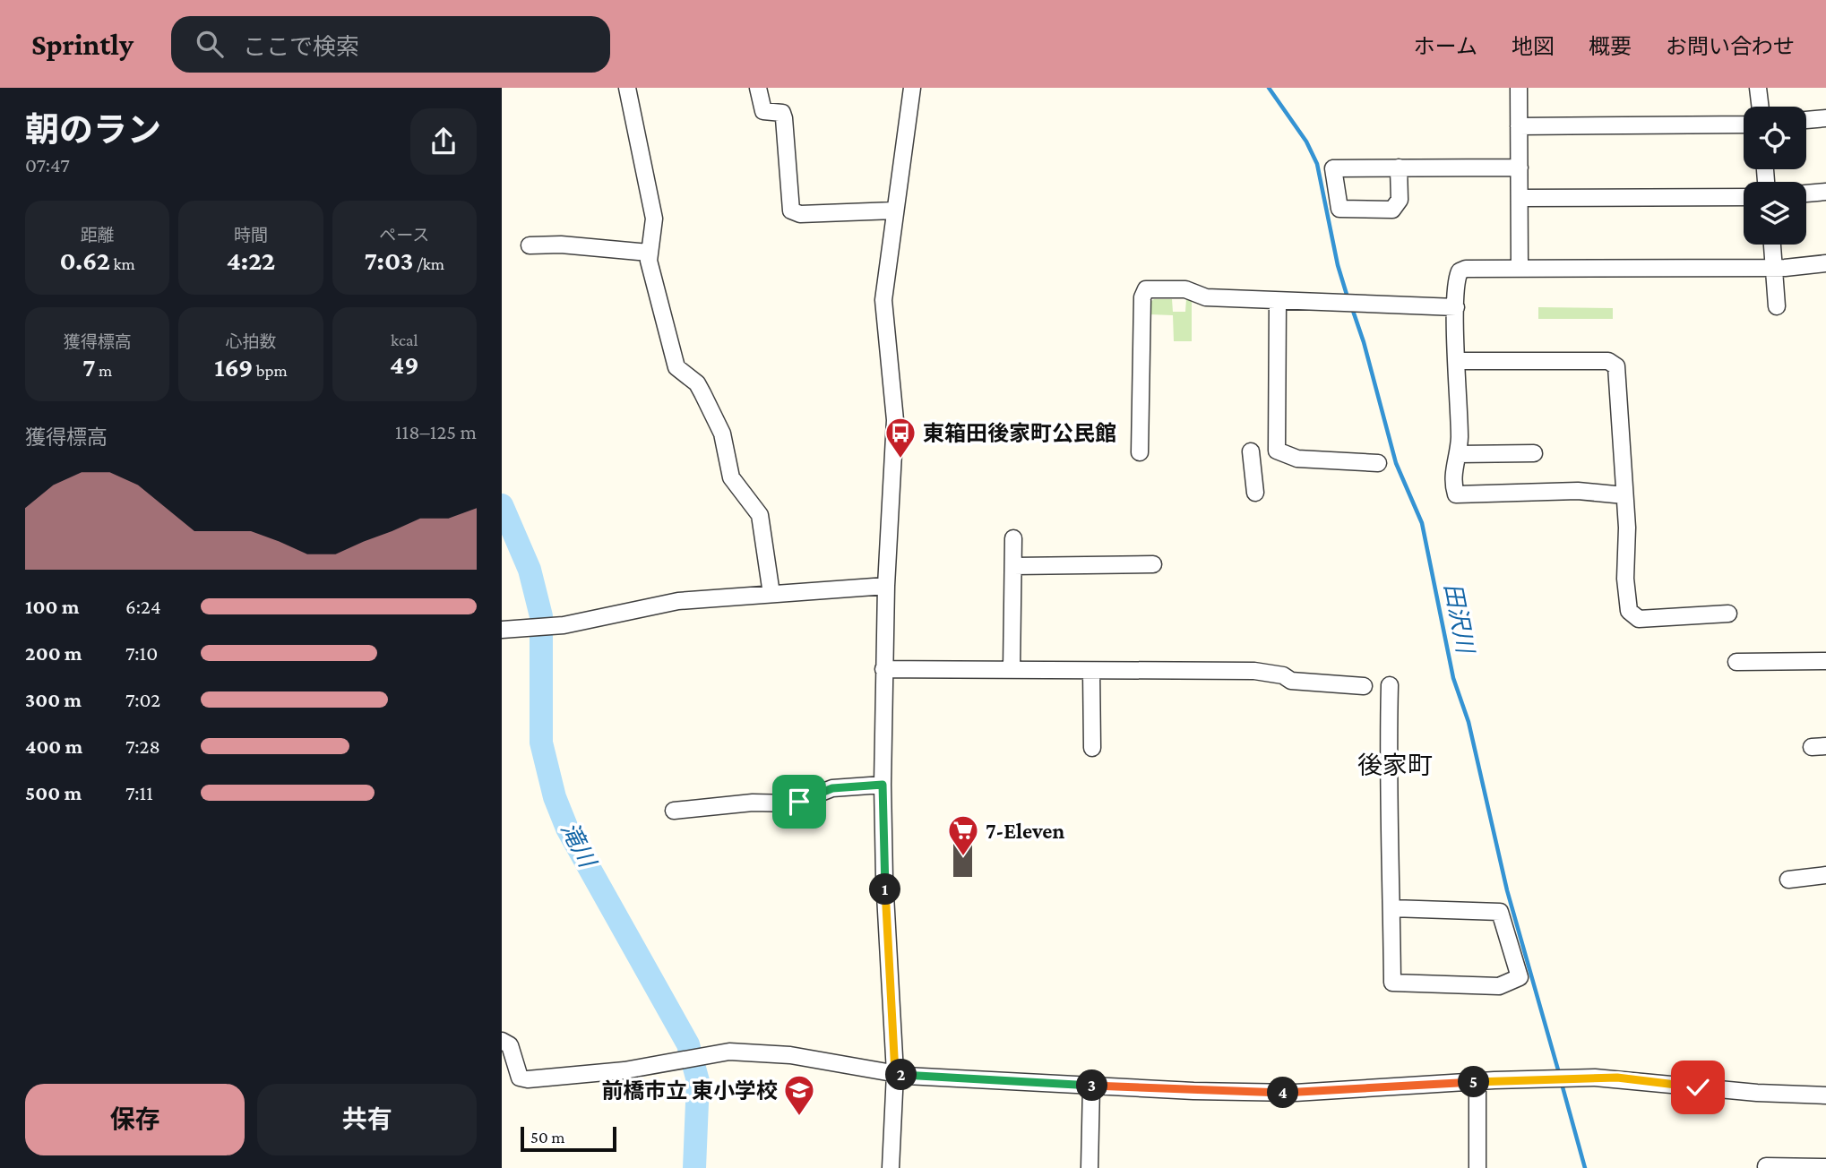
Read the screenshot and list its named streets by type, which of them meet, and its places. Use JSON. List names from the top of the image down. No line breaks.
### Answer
{"districts":["後家町"],"water":["田沢川","滝川"],"places":{"bus stop":["東箱田後家町公民館"],"supermarket":["7-Eleven"],"school or university":["前橋市立 東小学校"]},"scale_bar":"50 m","page":{"header":"Sprintly","search":"ここで検索","nav":["ホーム","地図","概要","お問い合わせ"],"heading":["朝のラン","07:47"],"stats":[["距離","0.62 km"],["時間","4:22"],["ペース","7:03 /km"],["獲得標高","7 m"],["心拍数","169 bpm"],["kcal","49"]],"chart":["獲得標高","118–125 m"],"list":[{"name":"100 m","note":"6:24"},{"name":"200 m","note":"7:10"},{"name":"300 m","note":"7:02"},{"name":"400 m","note":"7:28"},{"name":"500 m","note":"7:11"}],"pins":["1","2","5","3","4"],"buttons":["保存","共有"],"scale":"50 m"}}
